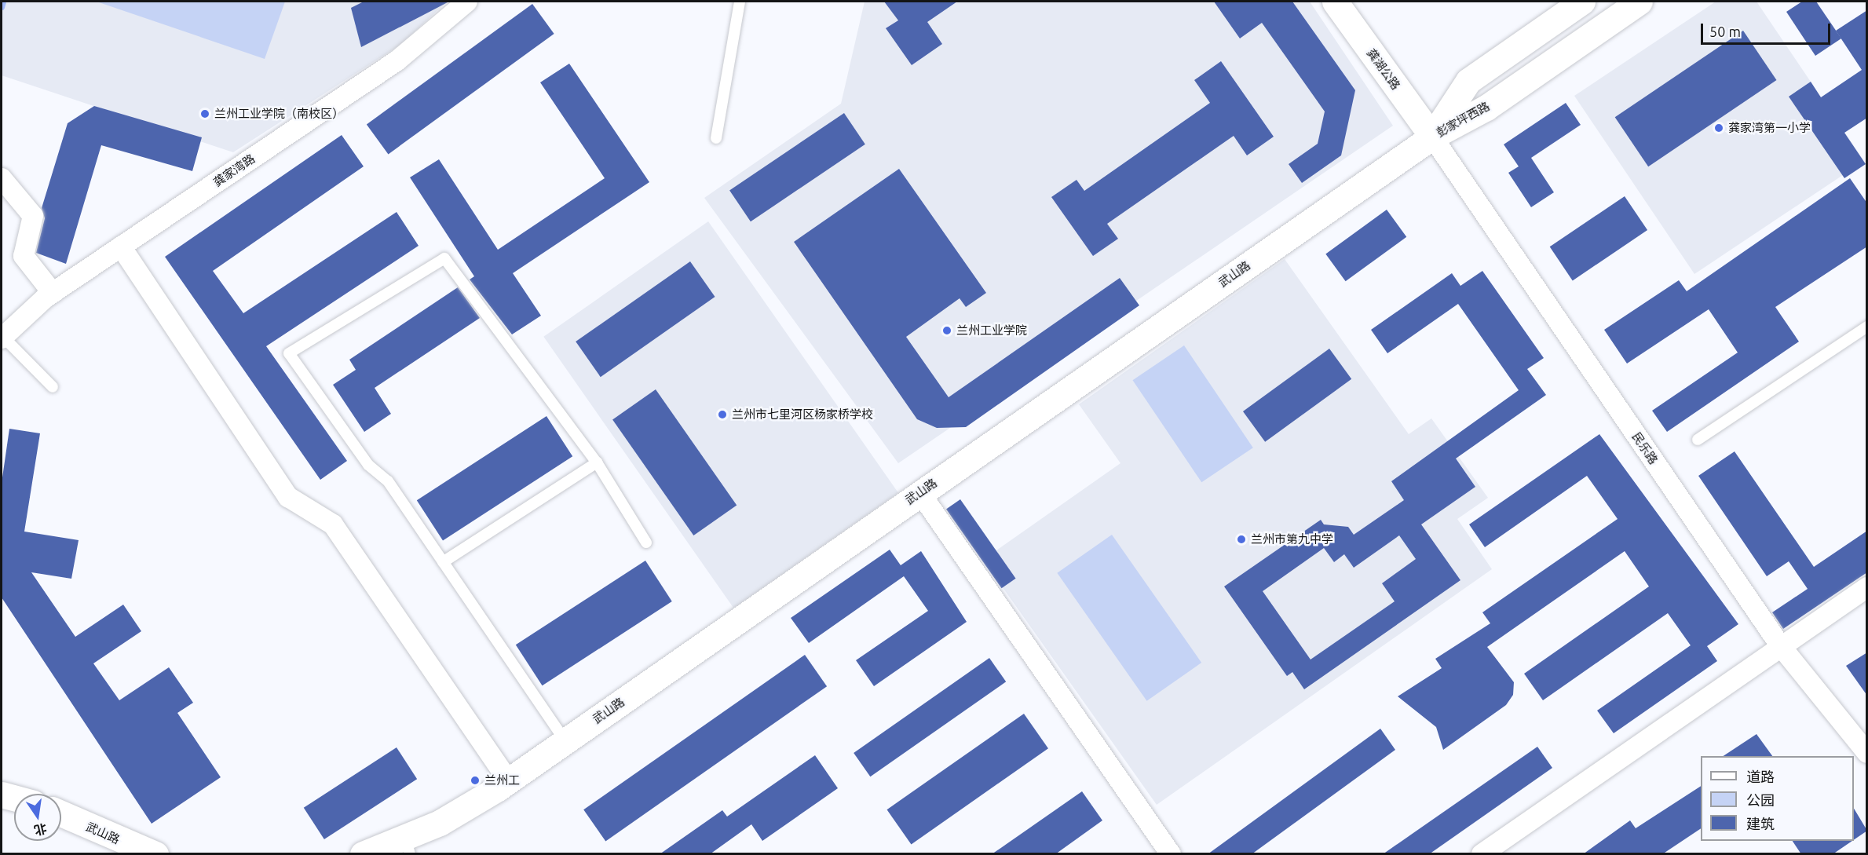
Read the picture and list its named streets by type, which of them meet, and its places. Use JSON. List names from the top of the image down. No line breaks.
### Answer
{"streets":{"main road":["龚湖公路","彭家坪西路","武山路"],"street":["龚家湾路","民乐路"]},"crossings":[["龚湖公路","彭家坪西路"],["龚湖公路","武山路"],["龚湖公路","民乐路"],["彭家坪西路","武山路"],["彭家坪西路","民乐路"],["武山路","民乐路"]],"places":["兰州工业学院（南校区）","龚家湾第一小学","兰州工业学院","兰州市七里河区杨家桥学校","兰州市第九中学","兰州工"],"legend":["道路","公园","建筑"],"scale_bar":"50 m","north":"bottom"}
